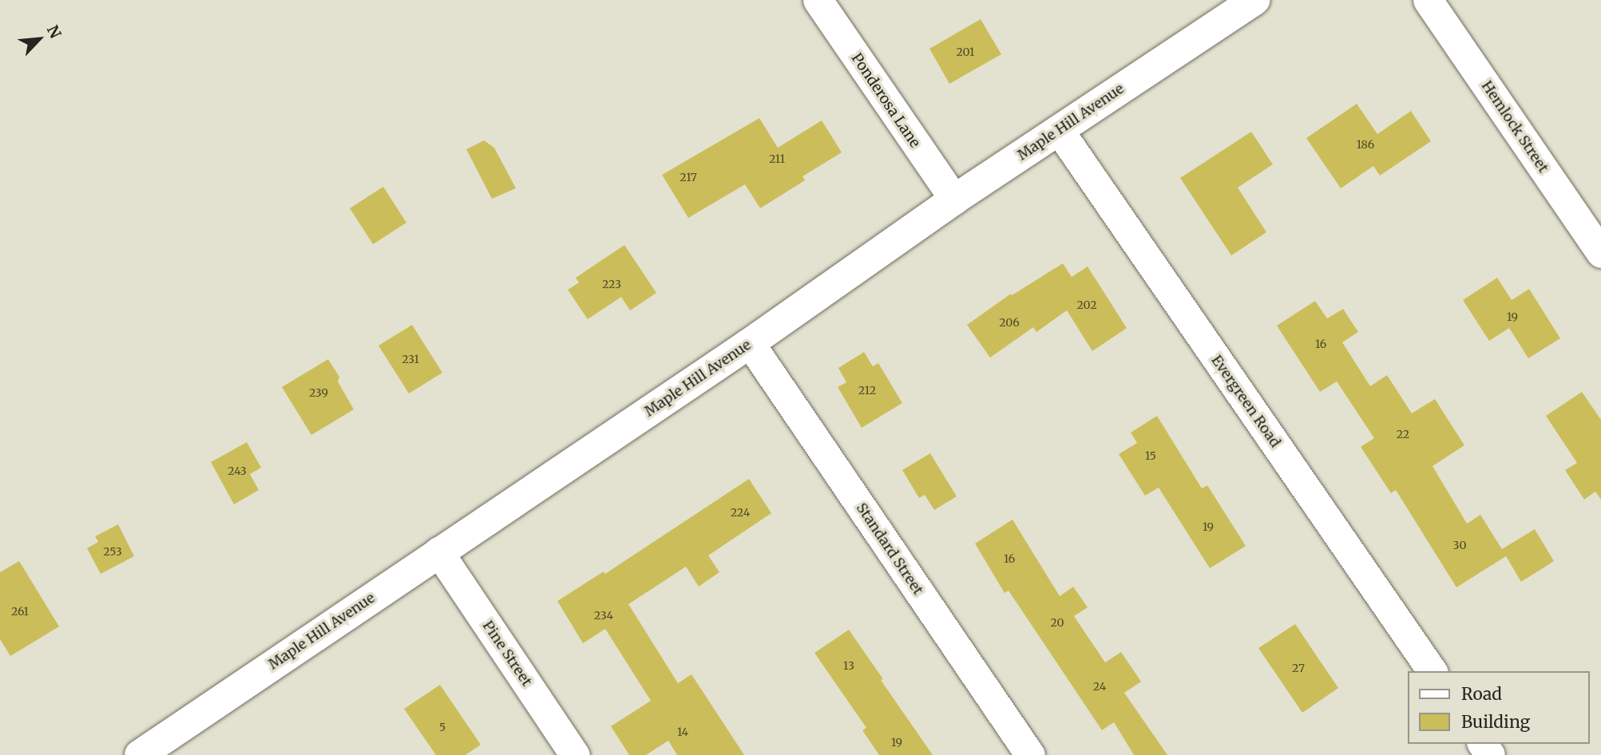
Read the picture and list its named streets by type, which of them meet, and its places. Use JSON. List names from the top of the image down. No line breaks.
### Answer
{"streets":{"street":["Ponderosa Lane","Maple Hill Avenue","Hemlock Street","Evergreen Road","Standard Street","Pine Street"]},"crossings":[["Ponderosa Lane","Maple Hill Avenue"],["Maple Hill Avenue","Evergreen Road"],["Maple Hill Avenue","Standard Street"],["Maple Hill Avenue","Pine Street"]],"house_numbers":["201","186","211","217","223","202","19","206","16","231","212","239","22","15","243","224","19","30","253","16","261","234","20","13","27","24","5","14","19"],"legend":["Road","Building"],"north":"top right"}
